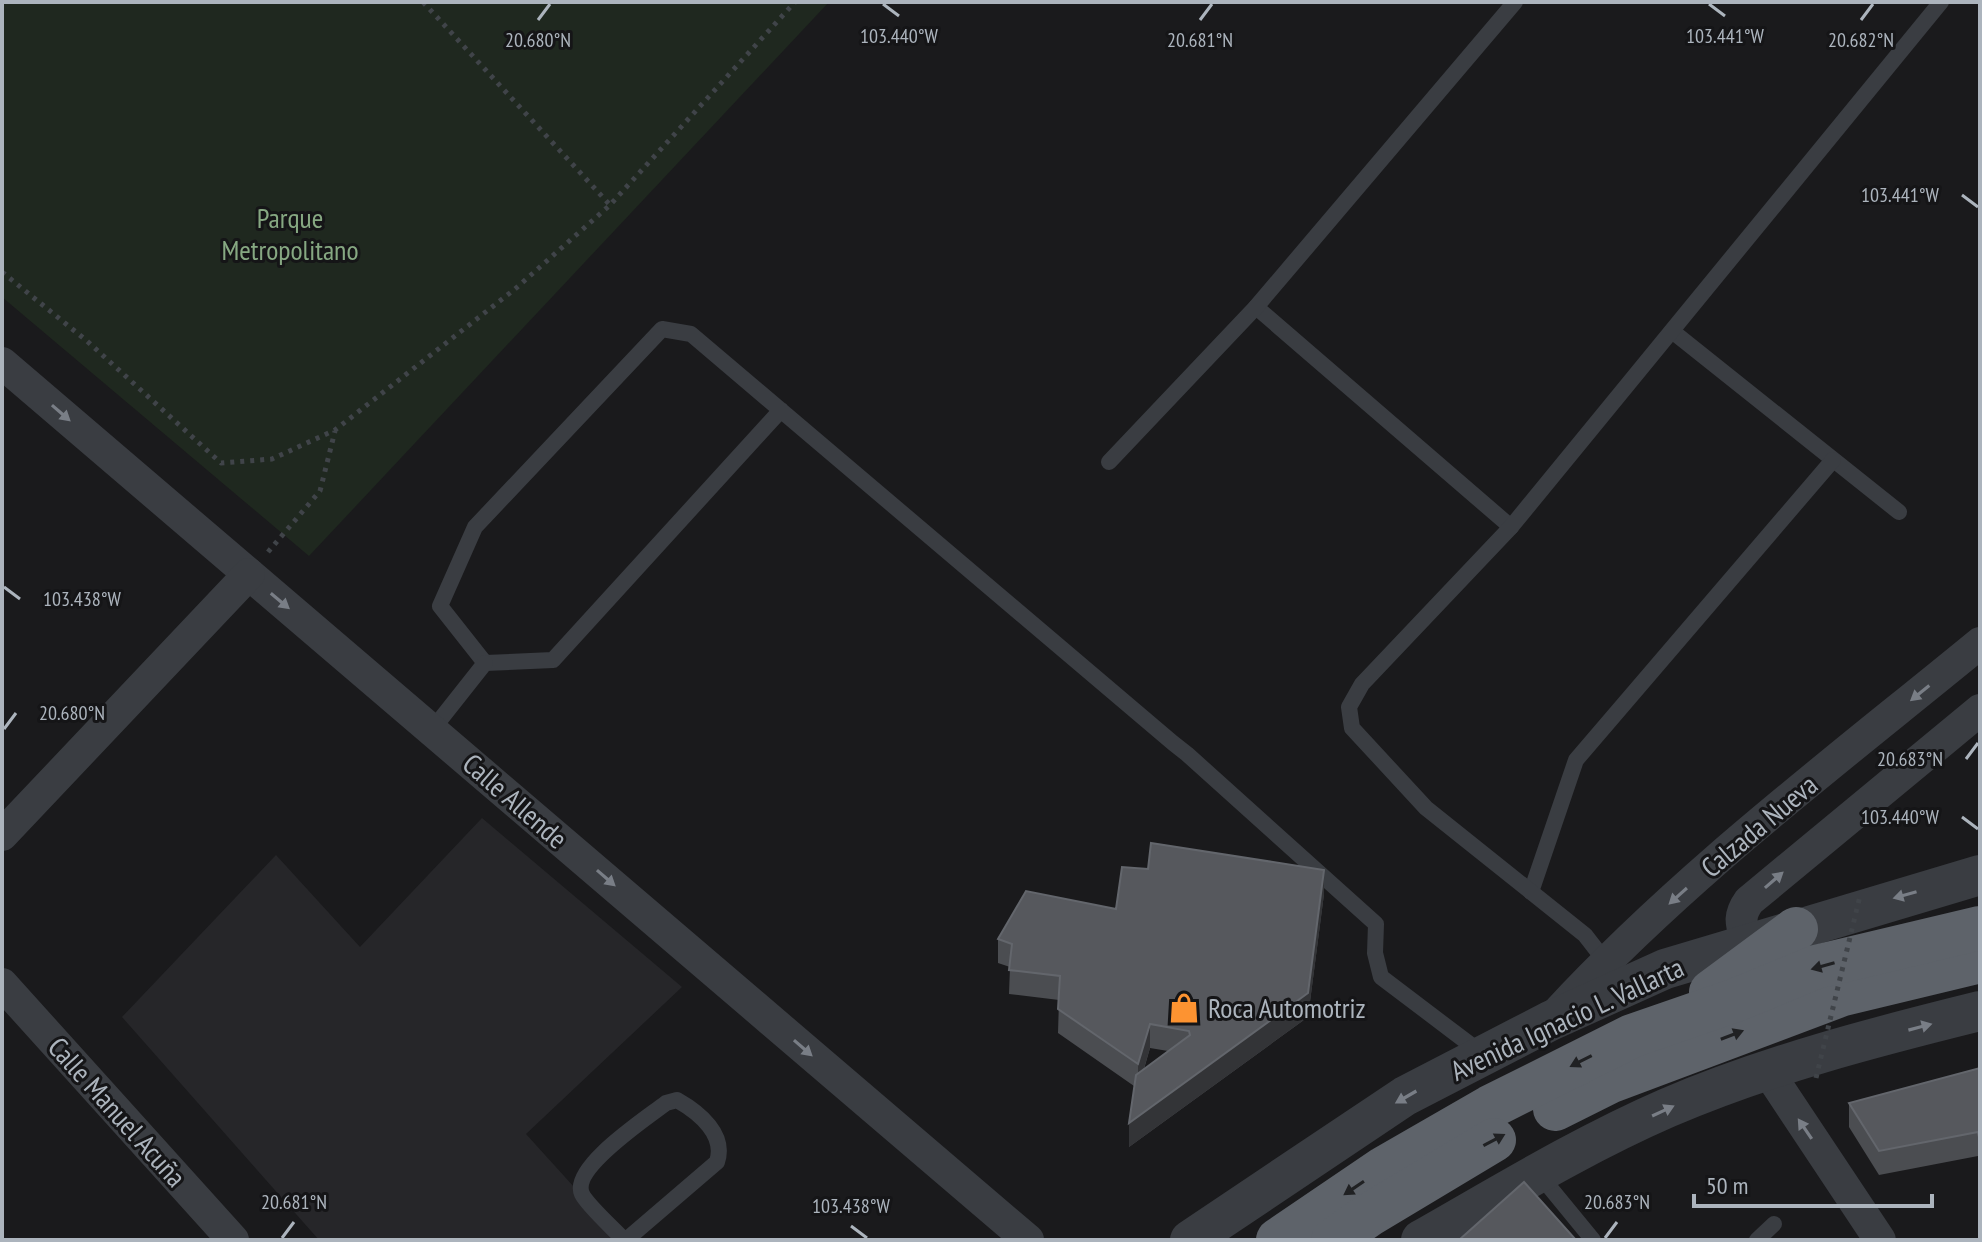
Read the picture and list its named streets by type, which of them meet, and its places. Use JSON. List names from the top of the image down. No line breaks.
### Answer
{"streets":{"highway":["Avenida Ignacio L. Vallarta"],"street":["Calle Allende","Calzada Nueva","Calle Manuel Acuña"]},"crossings":[["Calzada Nueva","Avenida Ignacio L. Vallarta"]],"one_way":["Calle Allende"],"parks":["Parque Metropolitano"],"places":{"shop":["Roca Automotriz"]},"scale_bar":"50 m","coordinates":["103.441°W","103.440°W","20.680°N","20.681°N","20.682°N","103.438°W","20.683°N"]}
